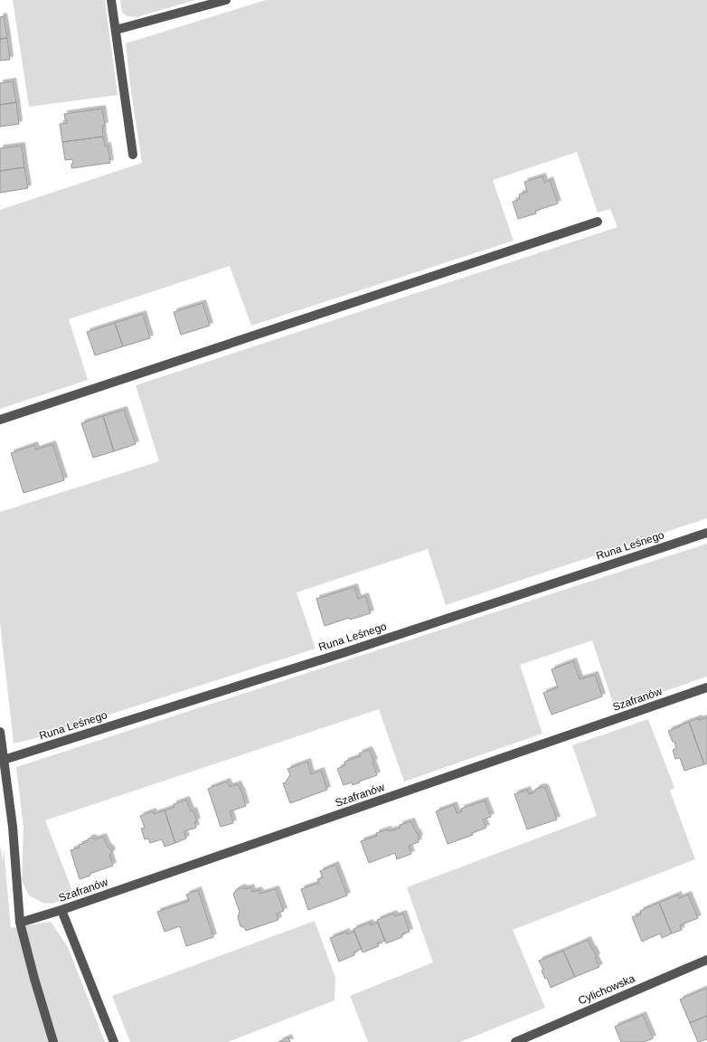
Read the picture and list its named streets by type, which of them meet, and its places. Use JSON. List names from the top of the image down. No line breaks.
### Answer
{"streets":{"street":["Runa Leśnego","Szafranów","Cylichowska"]}}
